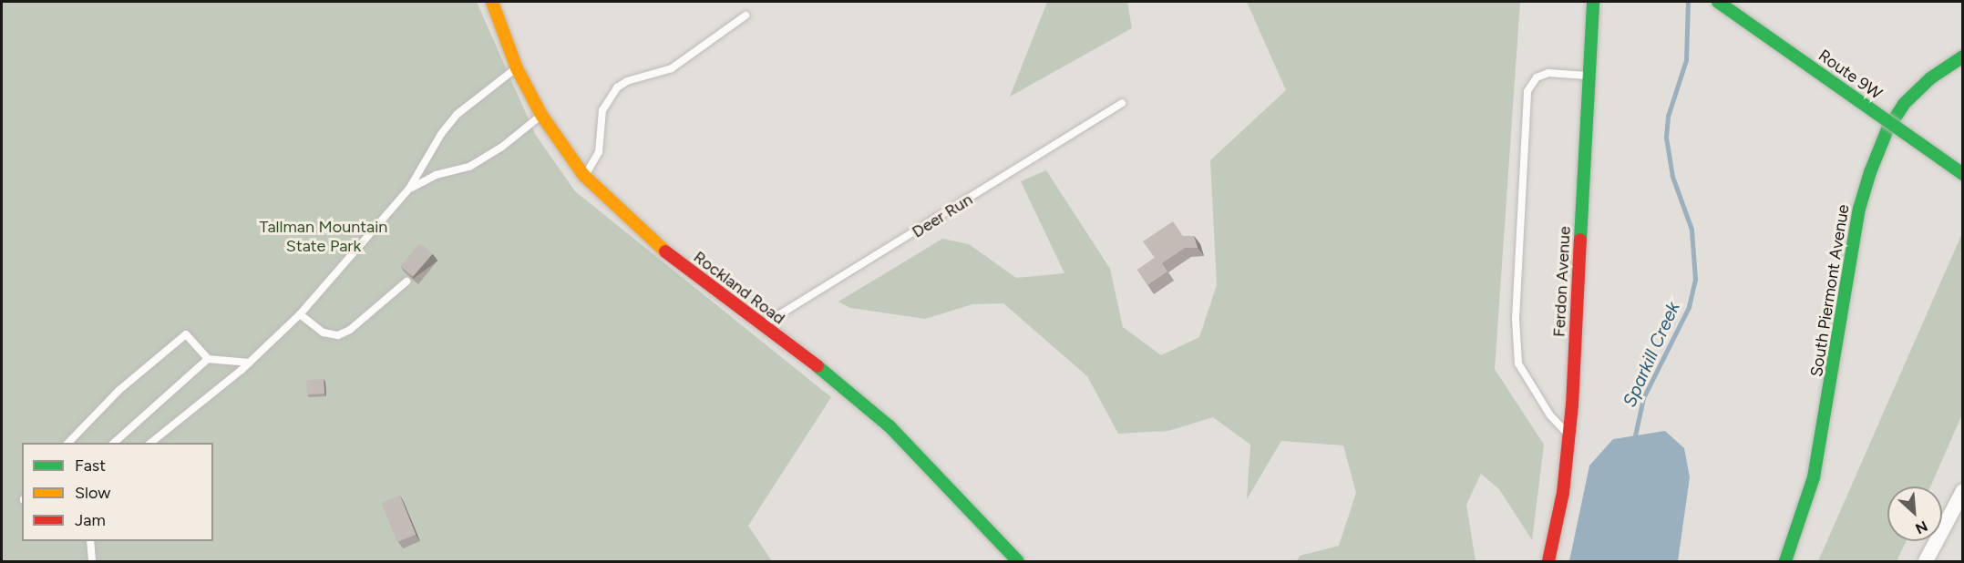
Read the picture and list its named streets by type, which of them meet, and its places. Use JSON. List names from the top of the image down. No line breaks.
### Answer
{"streets":{"street":["Route 9W","Ferdon Avenue","Rockland Road","South Piermont Avenue"],"lane":["Deer Run"]},"crossings":[["Deer Run","Rockland Road"]],"water":["Sparkill Creek"],"parks":["Tallman Mountain State Park"],"legend":["Fast","Slow","Jam"],"north":"bottom right"}
